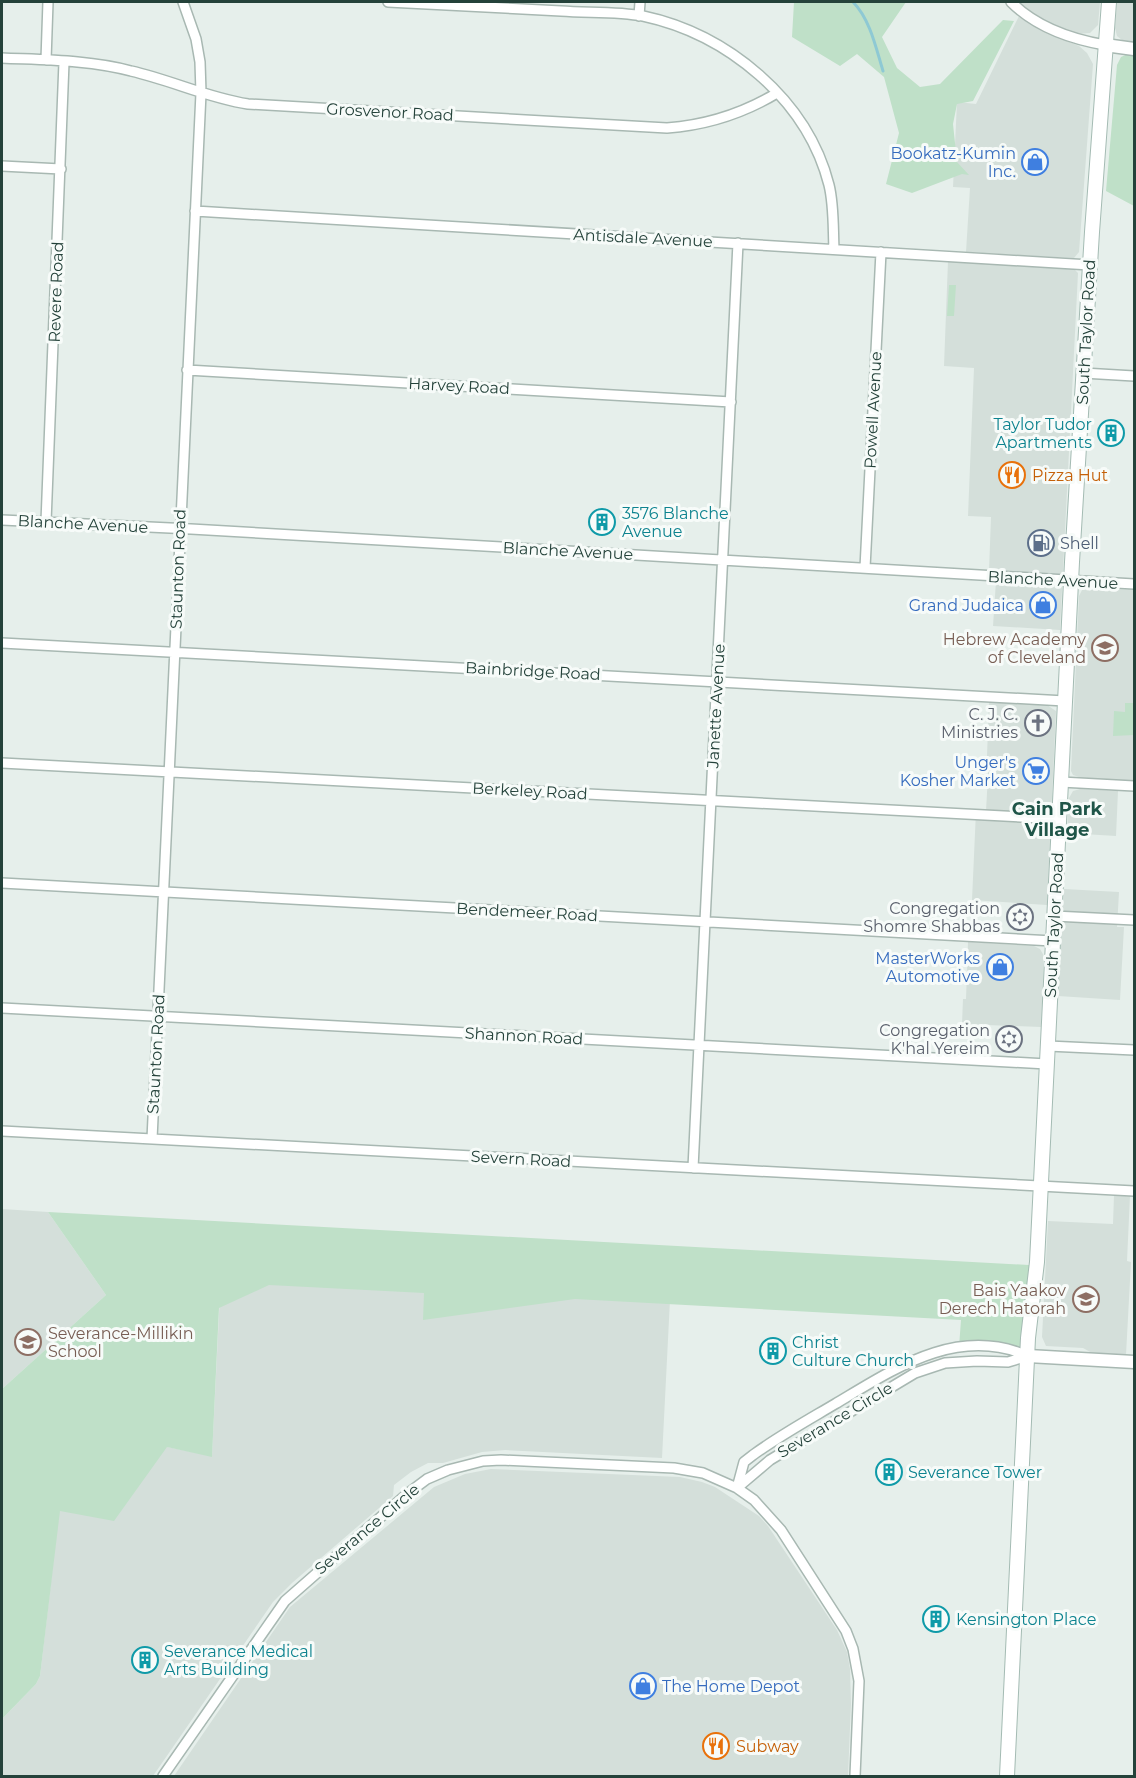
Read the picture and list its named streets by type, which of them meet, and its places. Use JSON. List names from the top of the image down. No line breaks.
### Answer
{"streets":{"main road":["South Taylor Road"],"street":["Grosvenor Road","Antisdale Avenue","Revere Road","Harvey Road","Powell Avenue","Blanche Avenue","Staunton Road","Bainbridge Road","Janette Avenue","Berkeley Road","Bendemeer Road","Shannon Road","Severn Road","Severance Circle"]},"crossings":[["Grosvenor Road","Revere Road"],["Grosvenor Road","Staunton Road"],["Antisdale Avenue","South Taylor Road"],["Antisdale Avenue","Powell Avenue"],["Antisdale Avenue","Staunton Road"],["Antisdale Avenue","Janette Avenue"],["Revere Road","Blanche Avenue"],["South Taylor Road","Blanche Avenue"],["South Taylor Road","Bainbridge Road"],["South Taylor Road","Berkeley Road"],["South Taylor Road","Bendemeer Road"],["South Taylor Road","Shannon Road"],["South Taylor Road","Severn Road"],["South Taylor Road","Severance Circle"],["Harvey Road","Staunton Road"],["Harvey Road","Janette Avenue"],["Powell Avenue","Blanche Avenue"],["Blanche Avenue","Staunton Road"],["Blanche Avenue","Janette Avenue"],["Staunton Road","Bainbridge Road"],["Staunton Road","Berkeley Road"],["Staunton Road","Bendemeer Road"],["Staunton Road","Shannon Road"],["Staunton Road","Severn Road"],["Bainbridge Road","Janette Avenue"],["Janette Avenue","Berkeley Road"],["Janette Avenue","Bendemeer Road"],["Janette Avenue","Shannon Road"],["Janette Avenue","Severn Road"]],"districts":["Cain Park Village"],"places":{"shop":["Bookatz-Kumin Inc.","Grand Judaica","MasterWorks Automotive","The Home Depot"],"building":["Taylor Tudor Apartments","3576 Blanche Avenue","Christ Culture Church","Severance Tower","Kensington Place","Severance Medical Arts Building"],"restaurant":["Pizza Hut","Subway"],"fuel station":["Shell"],"school or university":["Hebrew Academy of Cleveland","Bais Yaakov Derech Hatorah","Severance-Millikin School"],"church":["C. J. C. Ministries"],"supermarket":["Unger's Kosher Market"],"synagogue":["Congregation Shomre Shabbas","Congregation K'hal Yereim"]}}
